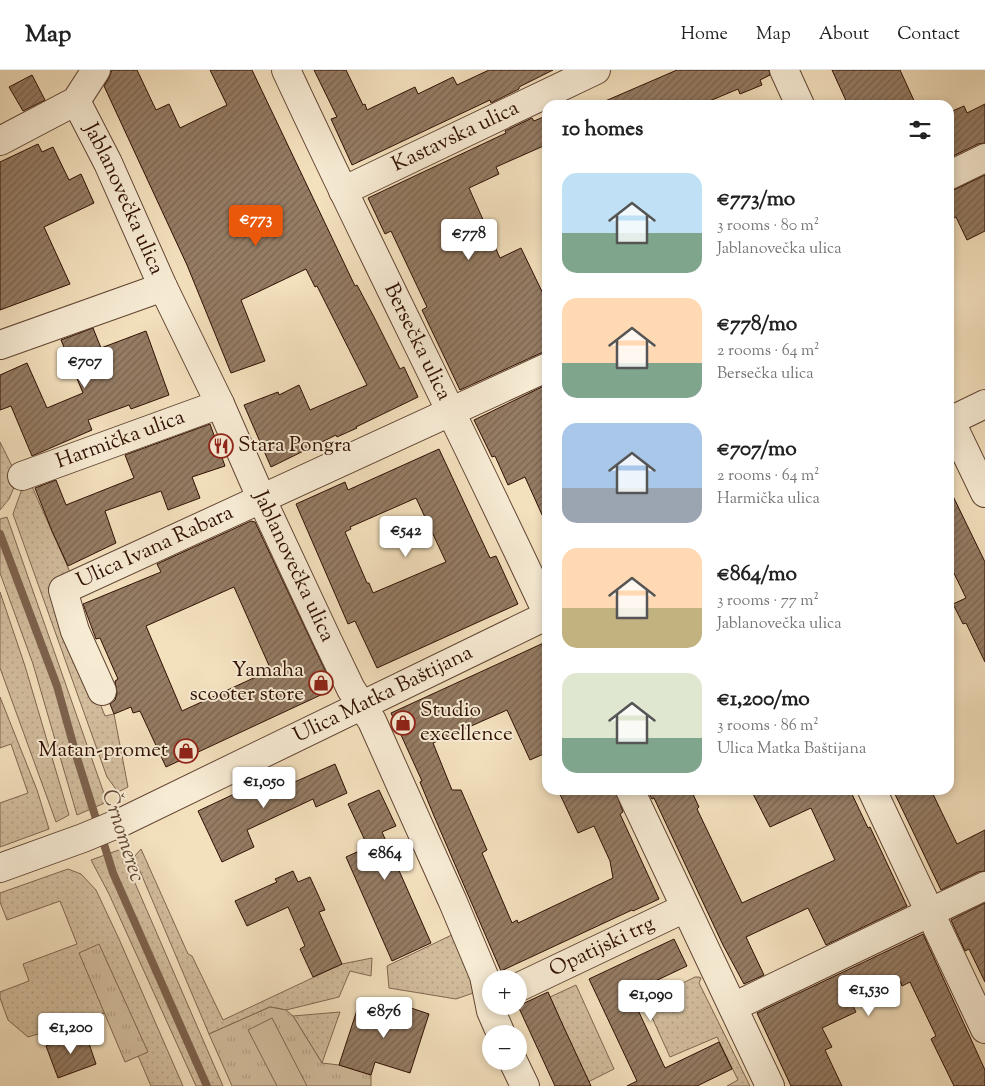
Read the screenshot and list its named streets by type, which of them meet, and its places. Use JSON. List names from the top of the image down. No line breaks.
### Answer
{"streets":{"street":["Kastavska ulica","Jablanovečka ulica","Bersečka ulica","Harmička ulica","Ulica Ivana Rabara","Ulica Matka Baštijana","Opatijski trg"]},"crossings":[["Kastavska ulica","Bersečka ulica"],["Jablanovečka ulica","Harmička ulica"],["Jablanovečka ulica","Ulica Ivana Rabara"],["Jablanovečka ulica","Ulica Matka Baštijana"],["Bersečka ulica","Ulica Ivana Rabara"]],"water":["Črnomerec"],"places":{"restaurant":["Stara Pongra"],"shop":["Yamaha scooter store","Studio excellence","Matan-promet"]},"page":{"header":"Map","nav":["Home","Map","About","Contact"],"heading":"10 homes","list":[{"name":"€773/mo","note":"3 rooms · 80 m² · Jablanovečka ulica"},{"name":"€778/mo","note":"2 rooms · 64 m² · Bersečka ulica"},{"name":"€707/mo","note":"2 rooms · 64 m² · Harmička ulica"},{"name":"€864/mo","note":"3 rooms · 77 m² · Jablanovečka ulica"},{"name":"€1,200/mo","note":"3 rooms · 86 m² · Ulica Matka Baštijana"}],"price":["€773","€778","€707","€542","€1,050","€864","€1,530","€1,090","€876","€1,200"],"map_buttons":["+","−"]}}
